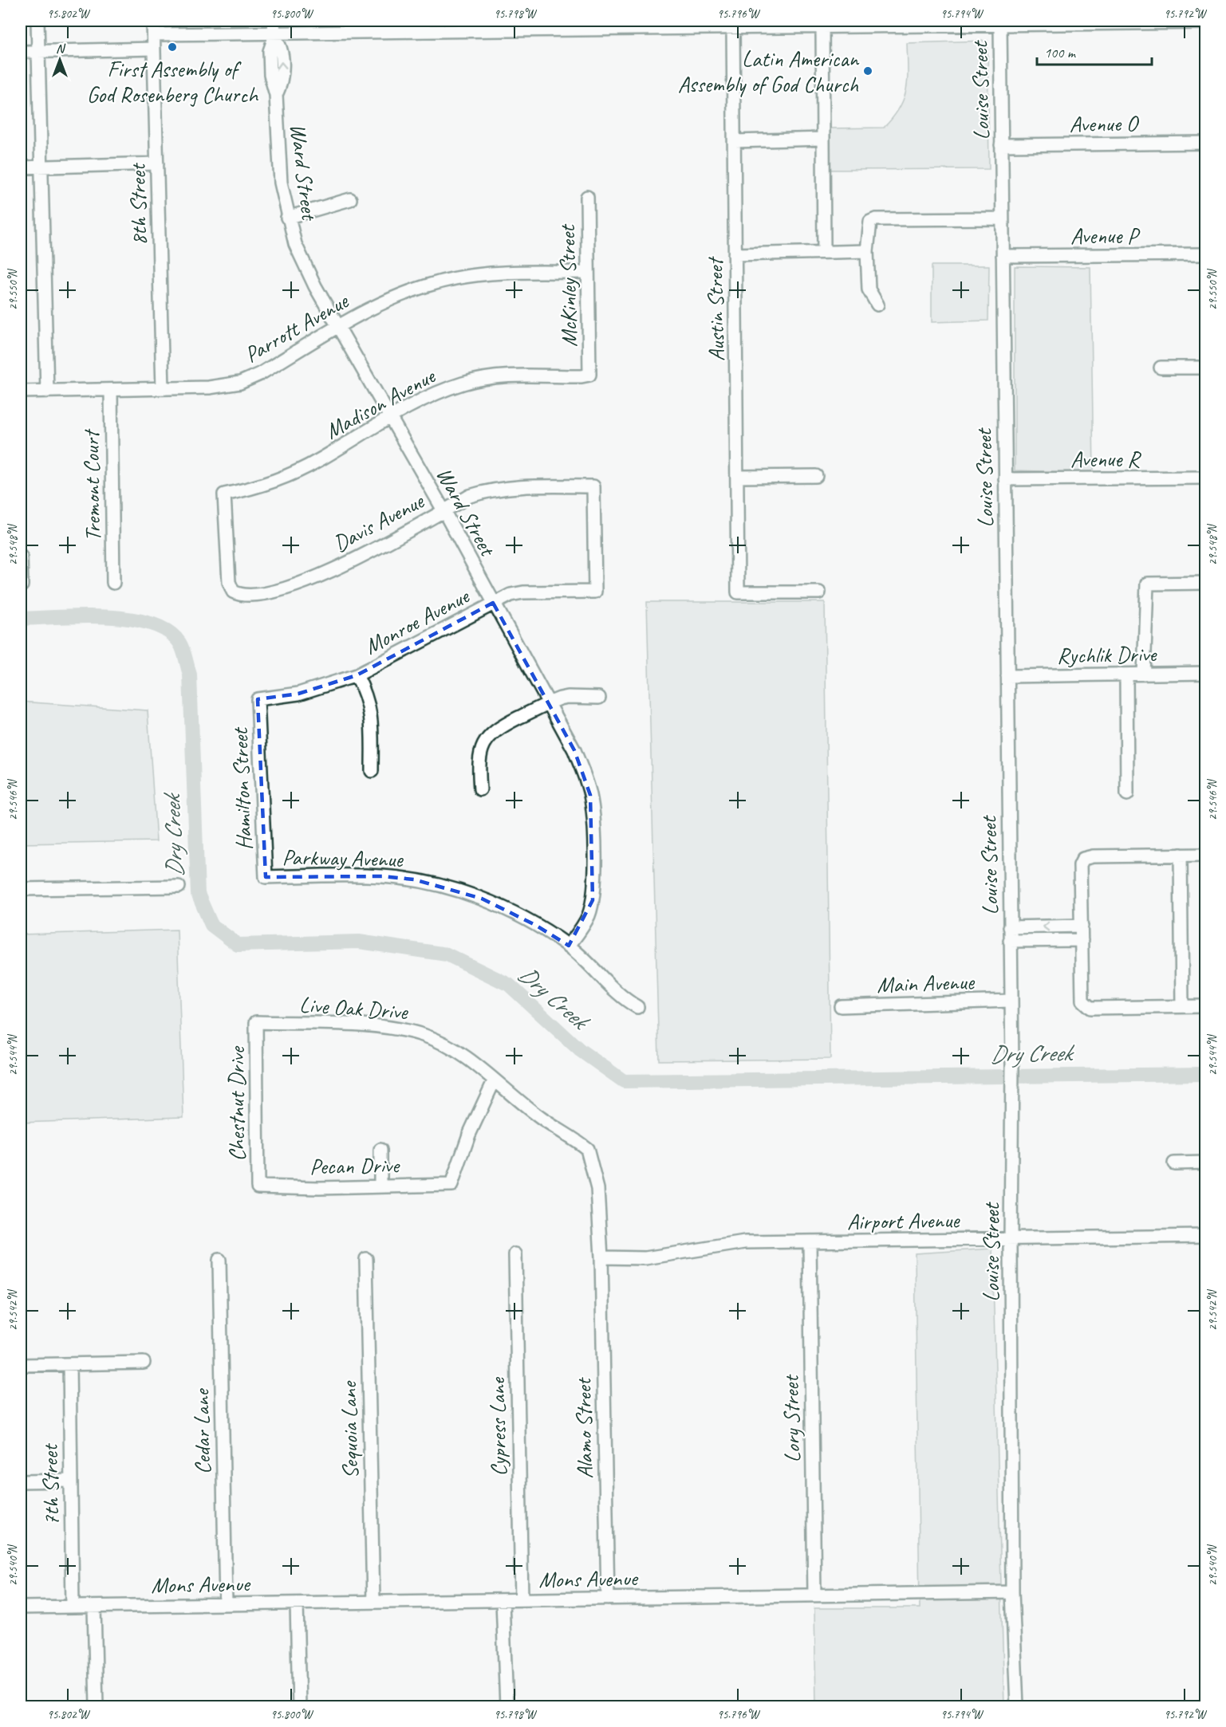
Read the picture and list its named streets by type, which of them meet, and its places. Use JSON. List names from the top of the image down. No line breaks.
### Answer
{"streets":{"street":["Louise Street","Avenue O","Ward Street","8th Street","Avenue P","McKinley Street","Austin Street","Parrott Avenue","Madison Avenue","Avenue R","Tremont Court","Davis Avenue","Monroe Avenue","Rychlik Drive","Hamilton Street","Parkway Avenue","Main Avenue","Live Oak Drive","Chestnut Drive","Pecan Drive","Airport Avenue","Lory Street","Cypress Lane","Alamo Street","Sequoia Lane","Cedar Lane","7th Street","Mons Avenue"]},"crossings":[["Louise Street","Avenue O"],["Louise Street","Avenue P"],["Louise Street","Avenue R"],["Louise Street","Rychlik Drive"],["Louise Street","Main Avenue"],["Louise Street","Airport Avenue"],["Louise Street","Mons Avenue"],["Ward Street","Parrott Avenue"],["Ward Street","Madison Avenue"],["Ward Street","Davis Avenue"],["Ward Street","Monroe Avenue"],["Ward Street","Parkway Avenue"],["8th Street","Parrott Avenue"],["McKinley Street","Parrott Avenue"],["McKinley Street","Madison Avenue"],["Parrott Avenue","Tremont Court"],["Madison Avenue","Davis Avenue"],["Davis Avenue","Monroe Avenue"],["Monroe Avenue","Hamilton Street"],["Hamilton Street","Parkway Avenue"],["Live Oak Drive","Chestnut Drive"],["Live Oak Drive","Pecan Drive"],["Live Oak Drive","Airport Avenue"],["Live Oak Drive","Alamo Street"],["Chestnut Drive","Pecan Drive"],["Airport Avenue","Lory Street"],["Airport Avenue","Alamo Street"],["Lory Street","Mons Avenue"],["Cypress Lane","Mons Avenue"],["Alamo Street","Mons Avenue"],["Sequoia Lane","Mons Avenue"],["Cedar Lane","Mons Avenue"],["7th Street","Mons Avenue"]],"water":["Dry Creek"],"places":["First Assembly of God Rosenberg Church","Latin American Assembly of God Church"],"scale_bar":"100 m","north":"top","coordinates":["95.802°W","95.800°W","95.798°W","95.796°W","95.794°W","95.792°W","29.550°N","29.548°N","29.546°N","29.544°N","29.542°N","29.540°N"]}
